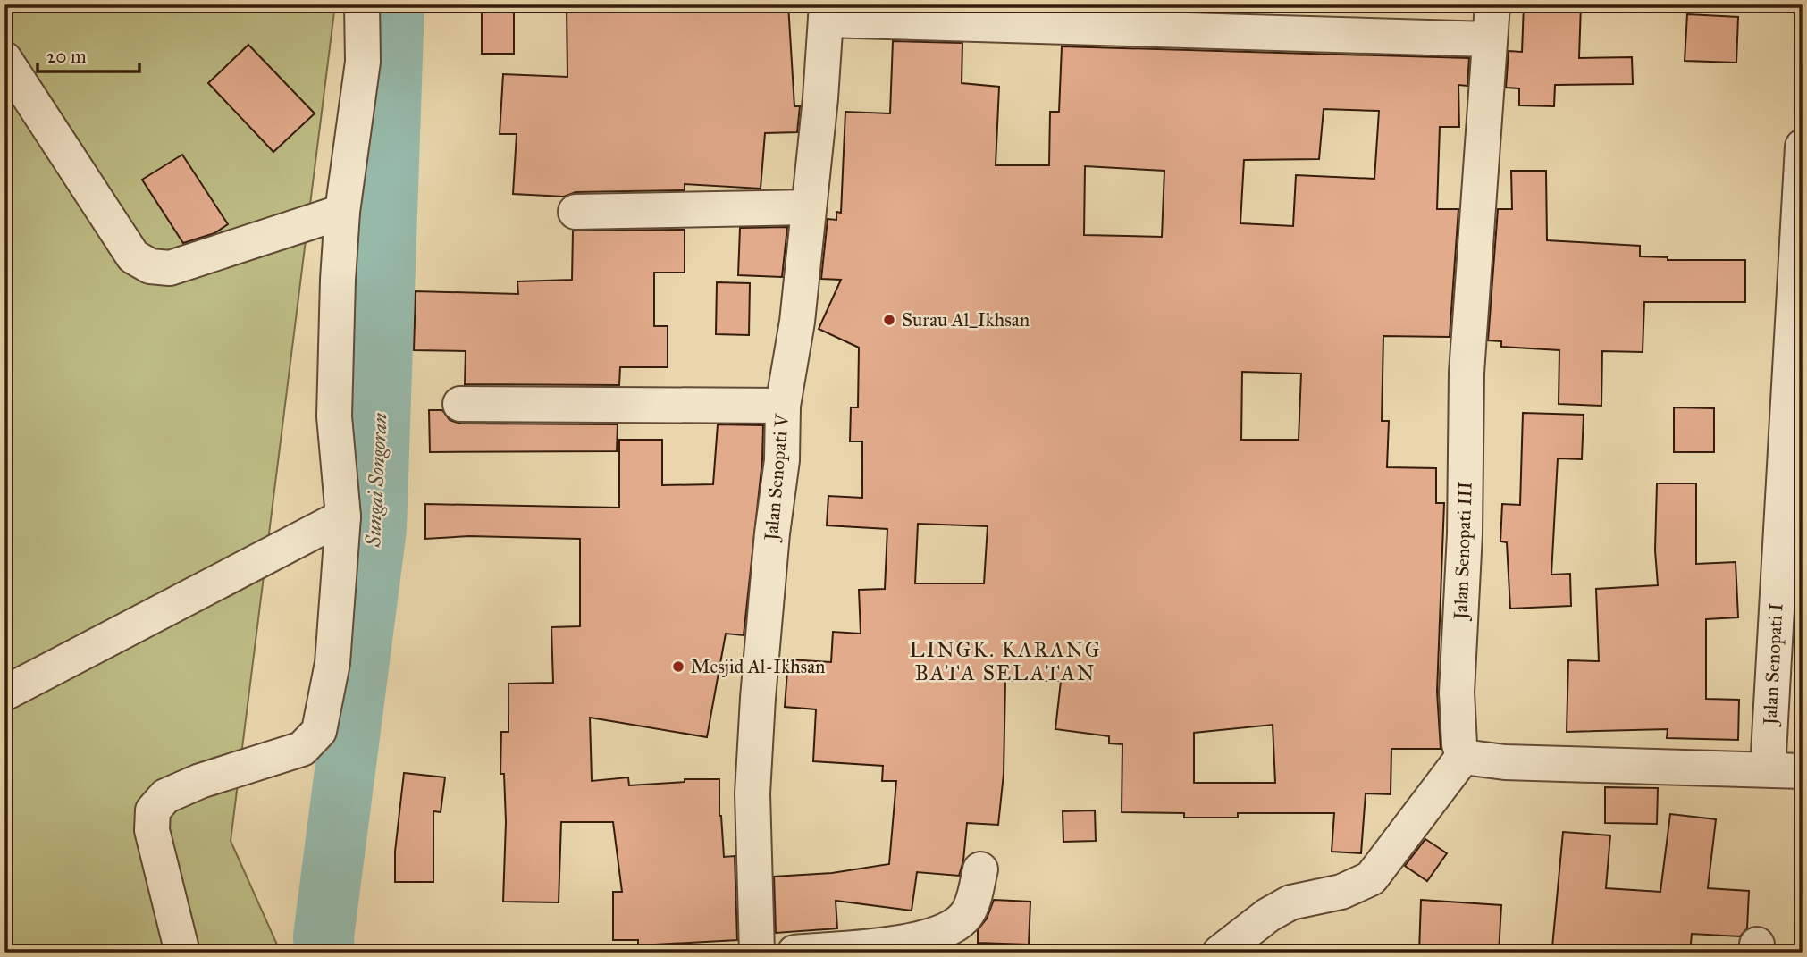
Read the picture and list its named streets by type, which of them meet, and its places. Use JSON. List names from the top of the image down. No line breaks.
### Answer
{"streets":{"street":["Jalan Senopati V","Jalan Senopati III","Jalan Senopati I"]},"districts":["LINGK. KARANG BATA SELATAN"],"water":["Sungai Songoran"],"places":["Surau Al_Ikhsan","Mesjid Al-Ikhsan"],"scale_bar":"20 m"}
